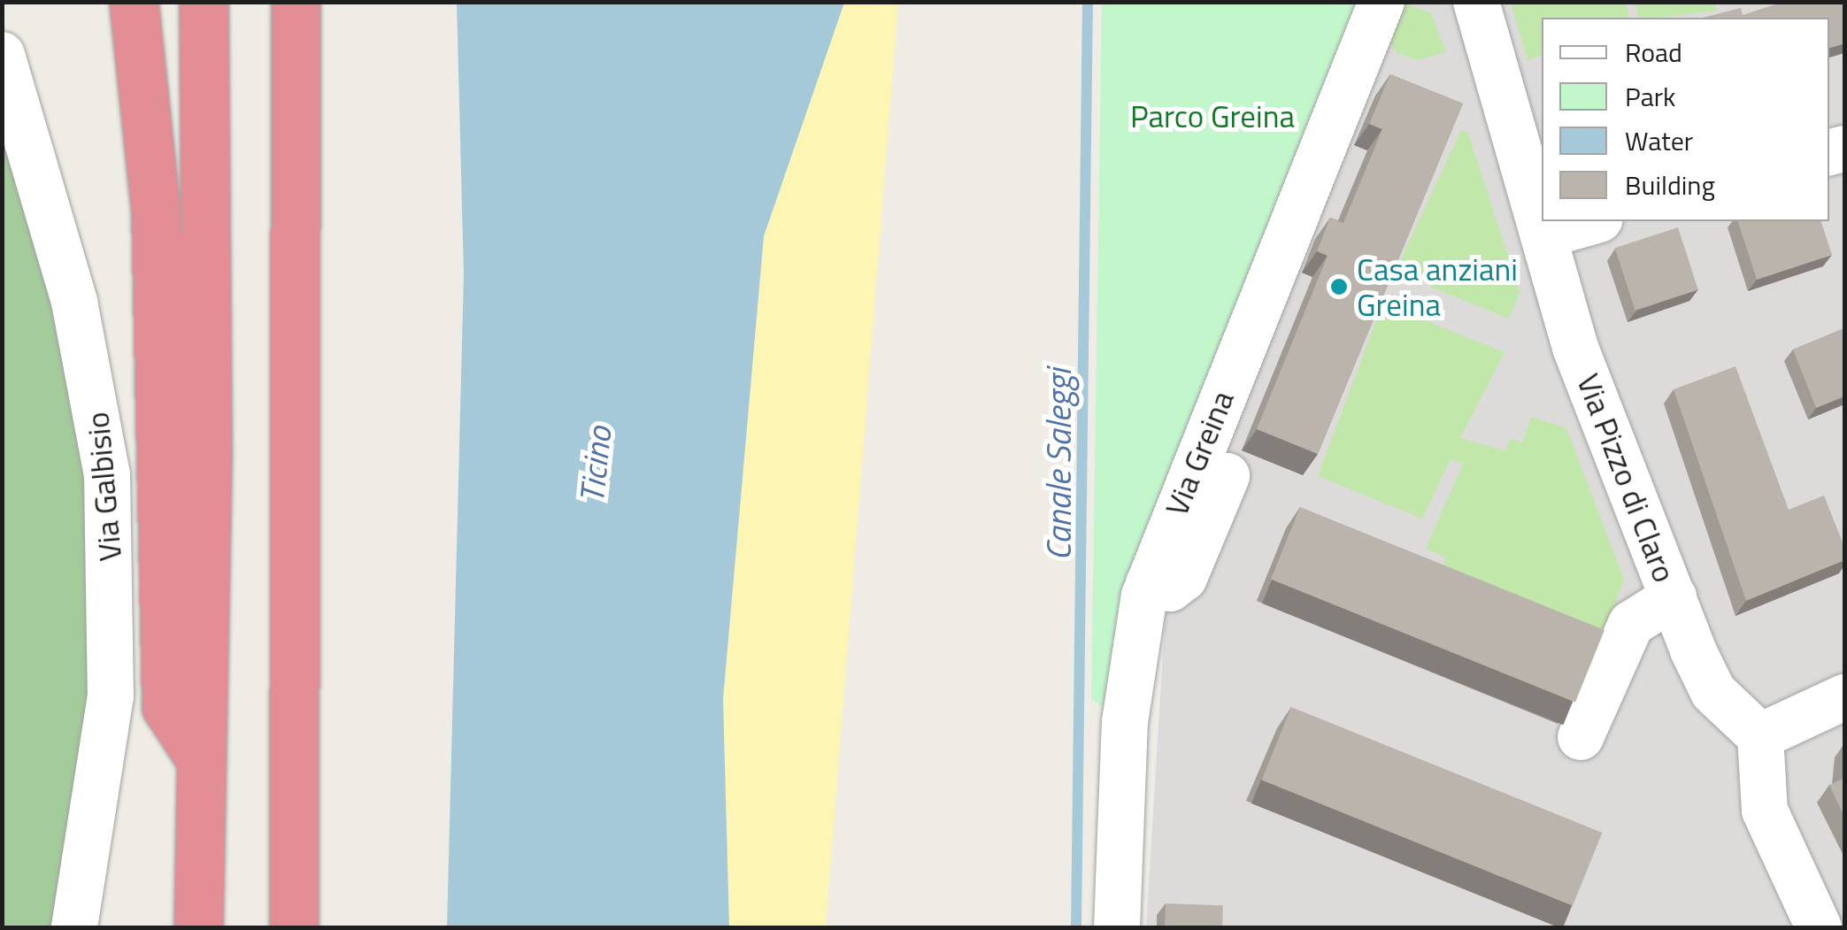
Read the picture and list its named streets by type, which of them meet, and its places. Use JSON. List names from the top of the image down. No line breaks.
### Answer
{"streets":{"street":["Via Greina","Via Pizzo di Claro","Via Galbisio"]},"water":["Ticino","Canale Saleggi"],"parks":["Parco Greina"],"places":["Casa anziani Greina"],"legend":["Road","Park","Water","Building"]}
